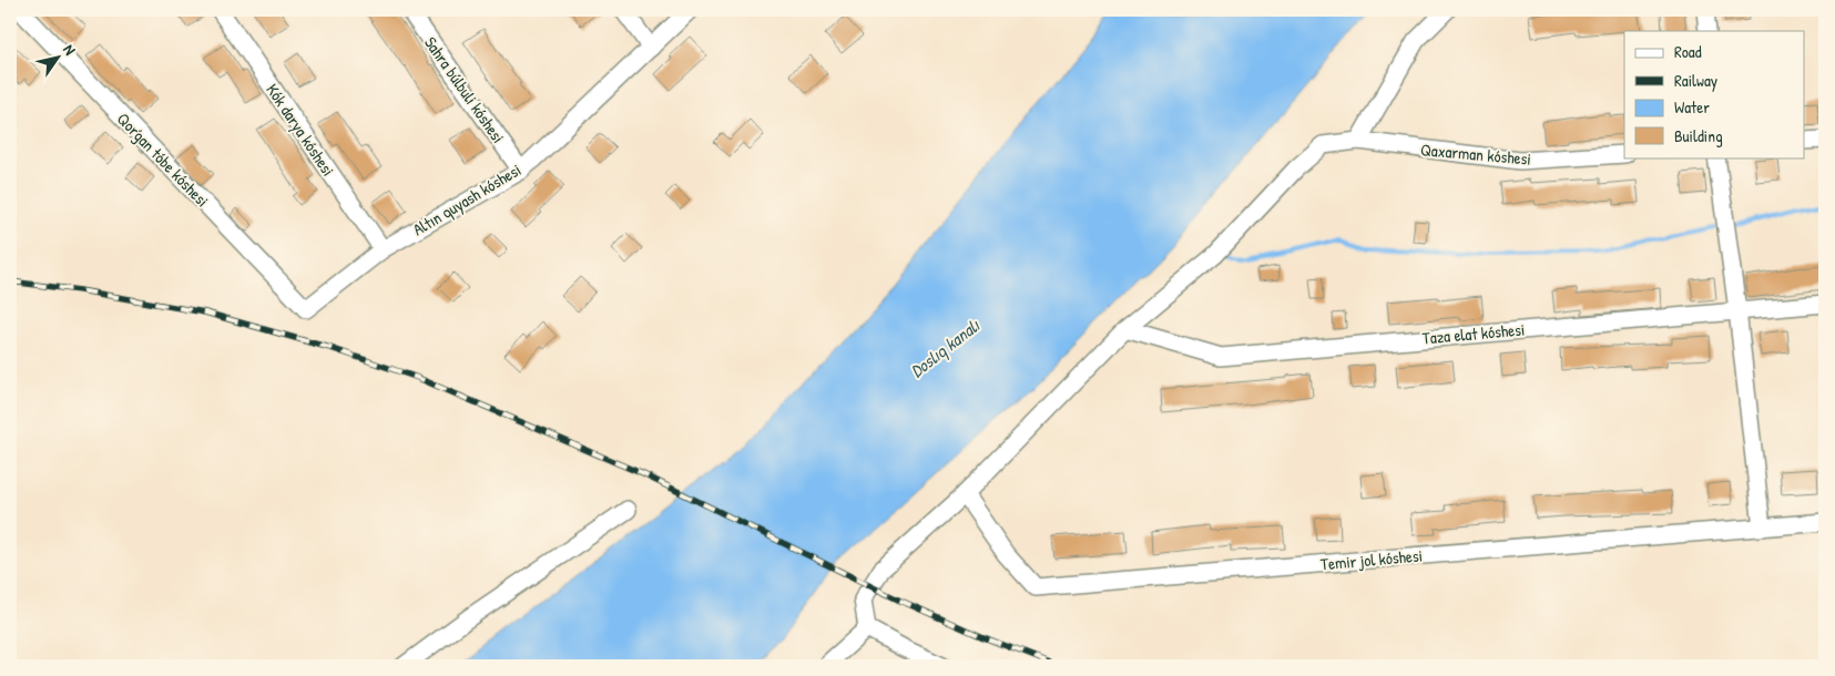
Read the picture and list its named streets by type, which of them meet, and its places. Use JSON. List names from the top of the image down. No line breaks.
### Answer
{"streets":{"street":["Sahra búlbuli kóshesi","Kók darya kóshesi","Qaxarman kóshesi","Qorǵan tóbe kóshesi","Altın quyash kóshesi","Taza elat kóshesi","Temir jol kóshesi"]},"crossings":[["Sahra búlbuli kóshesi","Altın quyash kóshesi"],["Kók darya kóshesi","Altın quyash kóshesi"],["Qaxarman kóshesi","Taza elat kóshesi"],["Qaxarman kóshesi","Temir jol kóshesi"],["Qorǵan tóbe kóshesi","Altın quyash kóshesi"]],"water":["Doslıq kanalı"],"legend":["Road","Railway","Water","Building"],"north":"top right"}
